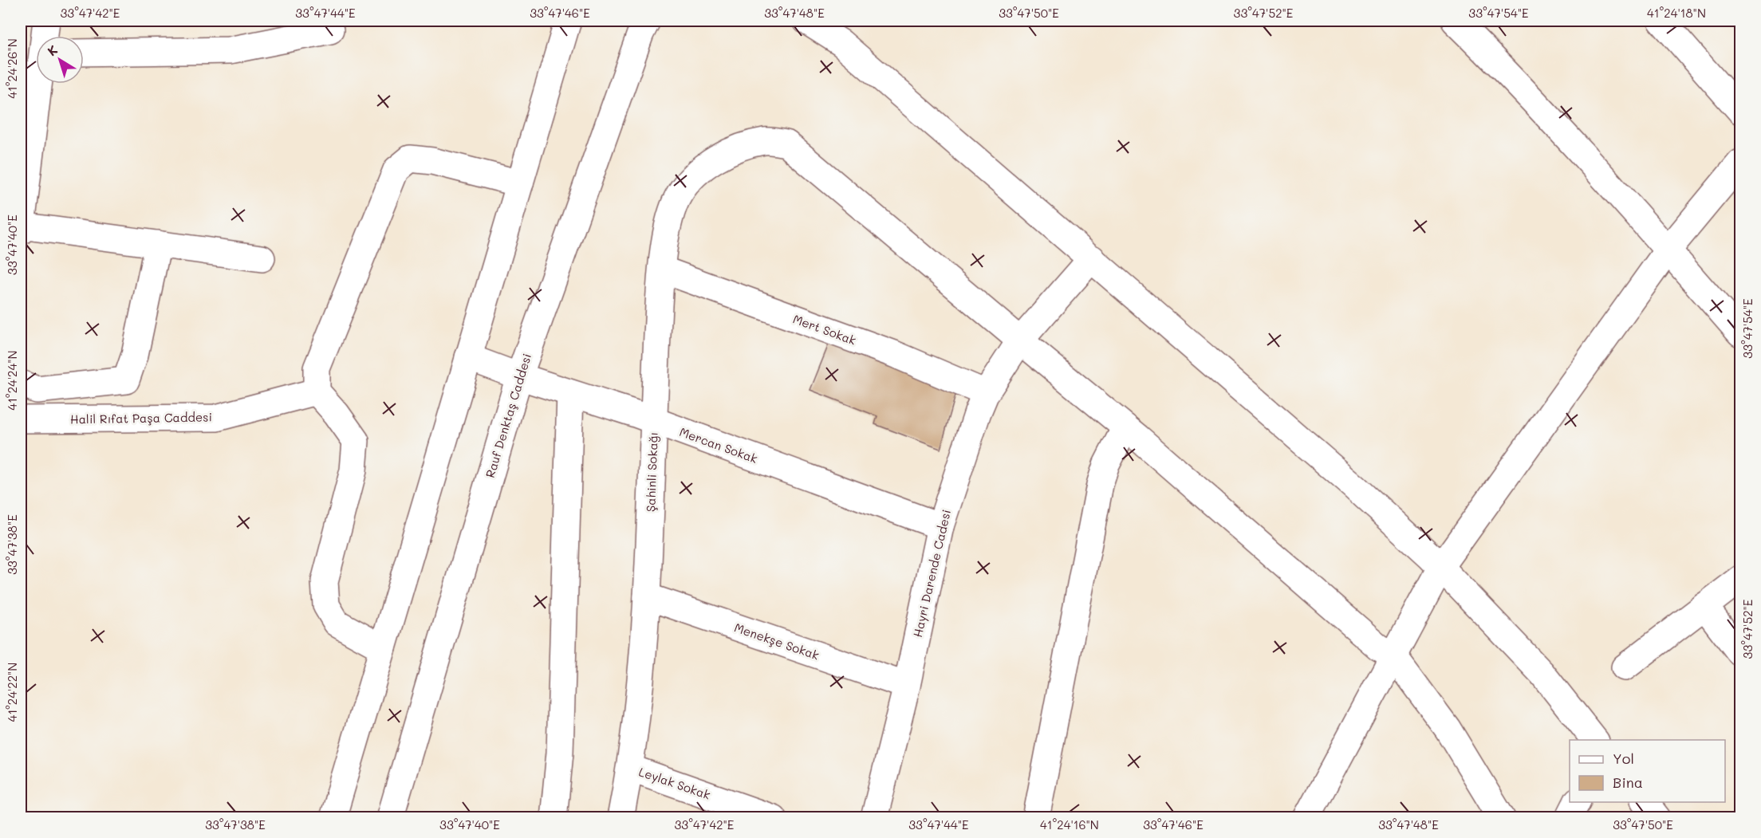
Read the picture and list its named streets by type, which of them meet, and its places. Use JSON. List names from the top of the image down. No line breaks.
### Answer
{"streets":{"street":["Mert Sokak","Rauf Denktaş Caddesi","Halil Rıfat Paşa Caddesi","Mercan Sokak","Şahinli Sokağı","Hayri Darende Cadesi","Menekşe Sokak","Leylak Sokak"]},"crossings":[["Mert Sokak","Şahinli Sokağı"],["Mert Sokak","Hayri Darende Cadesi"],["Rauf Denktaş Caddesi","Mercan Sokak"],["Mercan Sokak","Şahinli Sokağı"],["Mercan Sokak","Hayri Darende Cadesi"],["Şahinli Sokağı","Hayri Darende Cadesi"],["Şahinli Sokağı","Menekşe Sokak"],["Şahinli Sokağı","Leylak Sokak"],["Hayri Darende Cadesi","Menekşe Sokak"]],"legend":["Yol","Bina"],"north":"top left","coordinates":["33°47'42\"E","33°47'44\"E","33°47'46\"E","33°47'48\"E","33°47'50\"E","33°47'52\"E","33°47'54\"E","41°24'18\"N","41°24'26\"N","33°47'40\"E","41°24'24\"N","33°47'38\"E","41°24'22\"N","41°24'16\"N"]}
